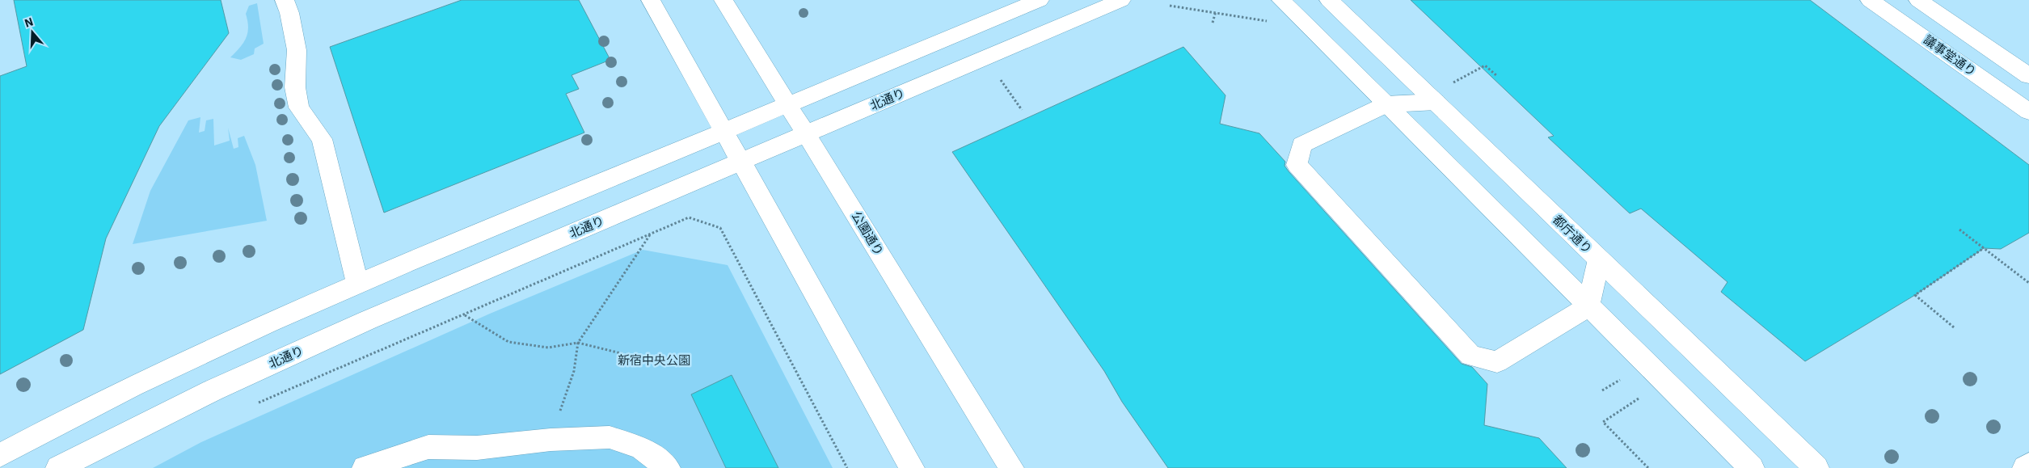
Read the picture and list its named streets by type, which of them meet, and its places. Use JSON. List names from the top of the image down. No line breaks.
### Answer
{"streets":{"main road":["議事堂通り","北通り","公園通り","都庁通り"]},"crossings":[["北通り","公園通り"]],"parks":["新宿中央公園"],"north":"top"}
